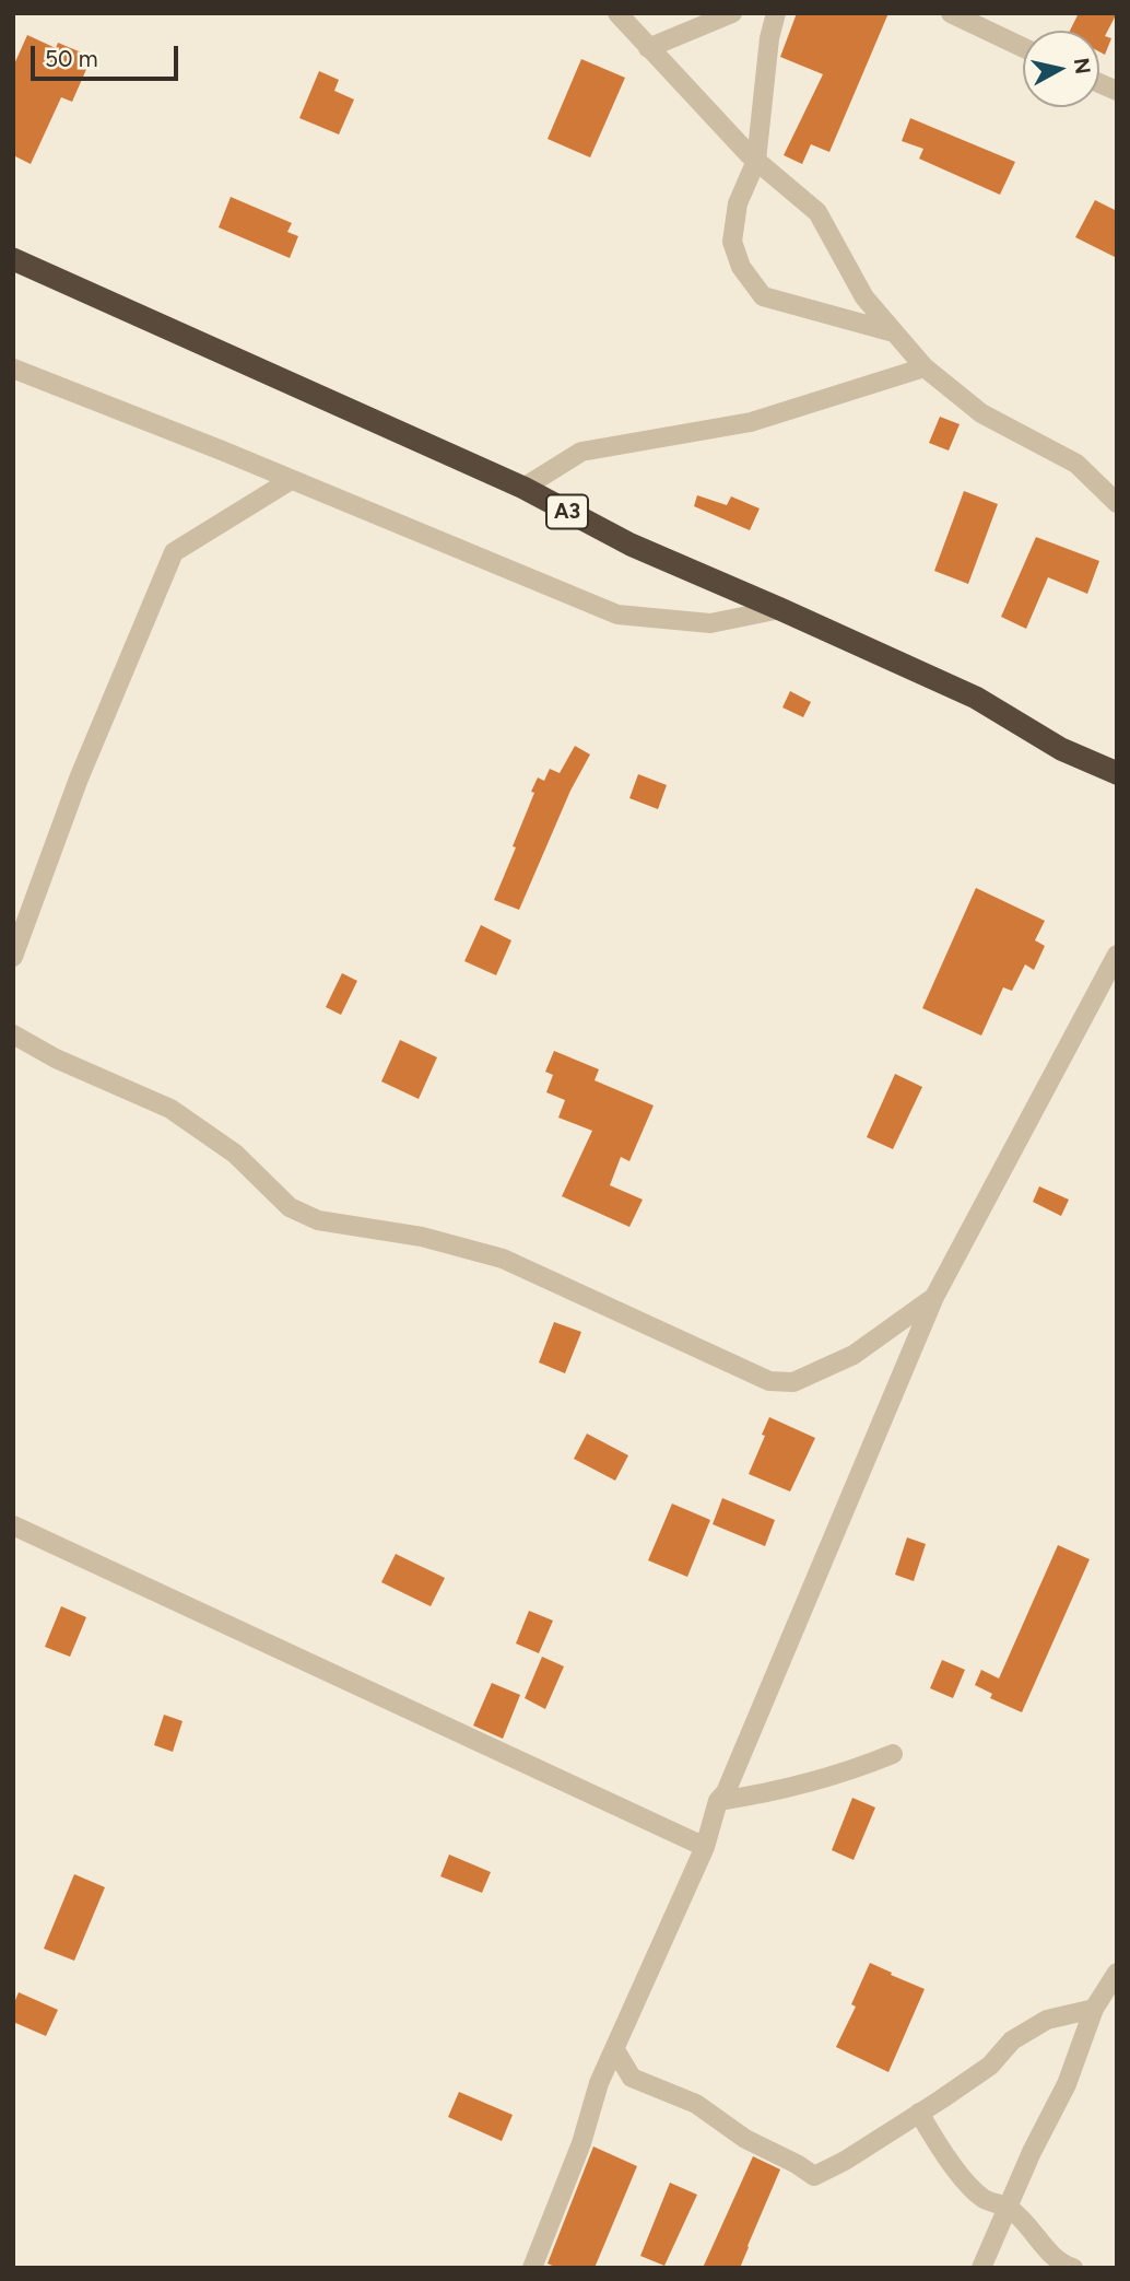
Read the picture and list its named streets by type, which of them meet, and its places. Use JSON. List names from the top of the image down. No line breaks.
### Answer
{"streets":{"highway":["A3"]},"scale_bar":"50 m","north":"right"}
